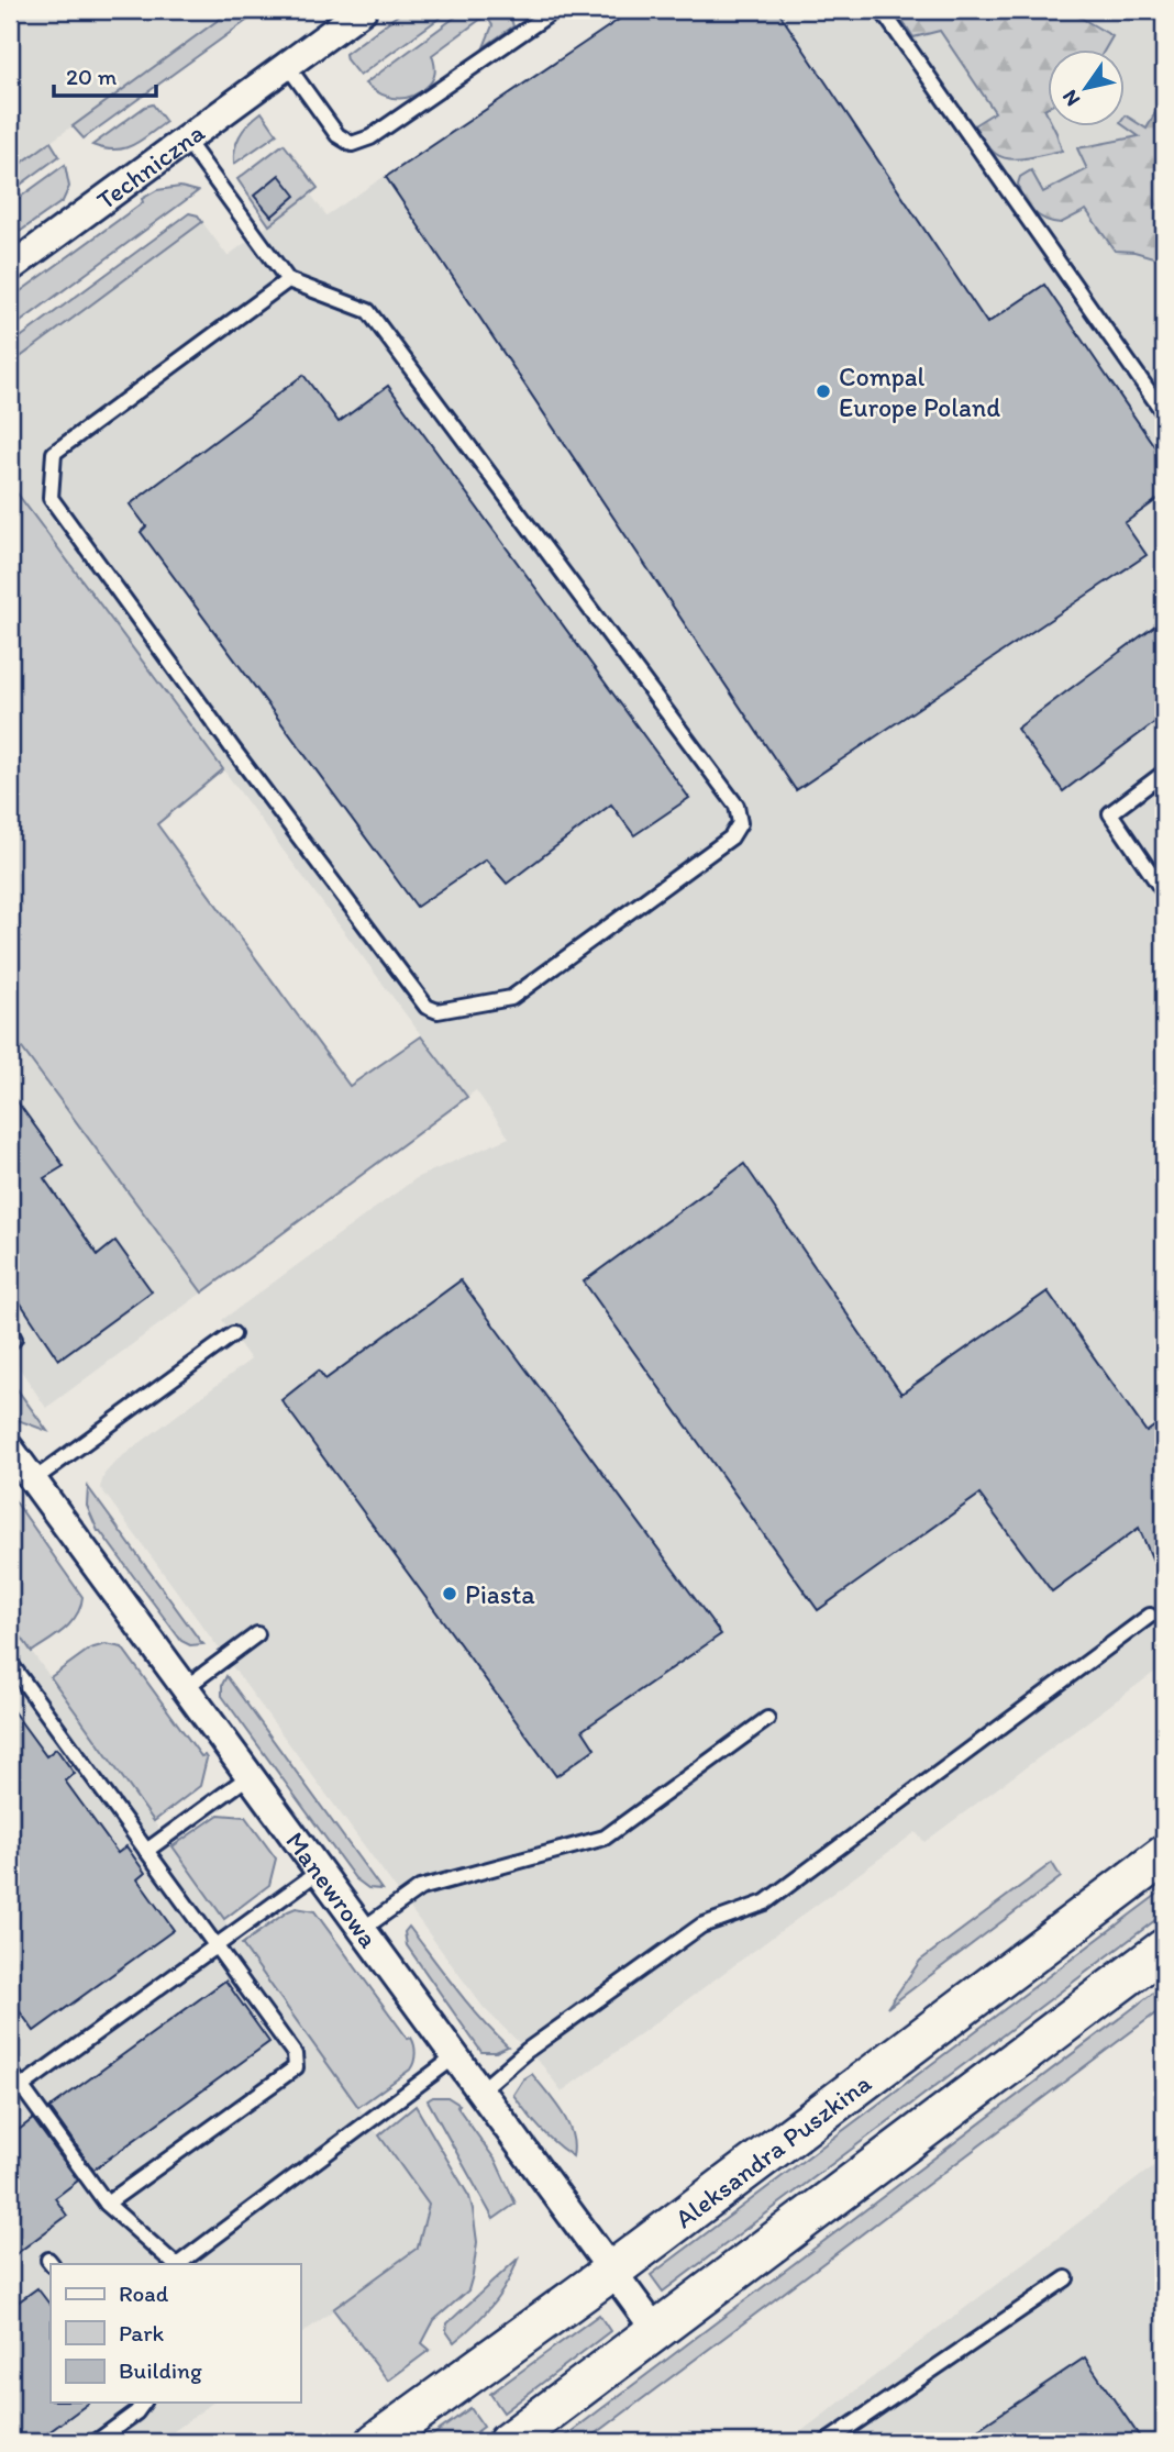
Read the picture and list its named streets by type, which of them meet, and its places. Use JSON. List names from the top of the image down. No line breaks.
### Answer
{"streets":{"main road":["Aleksandra Puszkina"],"street":["Techniczna","Manewrowa"]},"crossings":[["Manewrowa","Aleksandra Puszkina"]],"places":["Compal Europe Poland","Piasta"],"legend":["Road","Park","Building"],"scale_bar":"20 m","north":"bottom left"}
